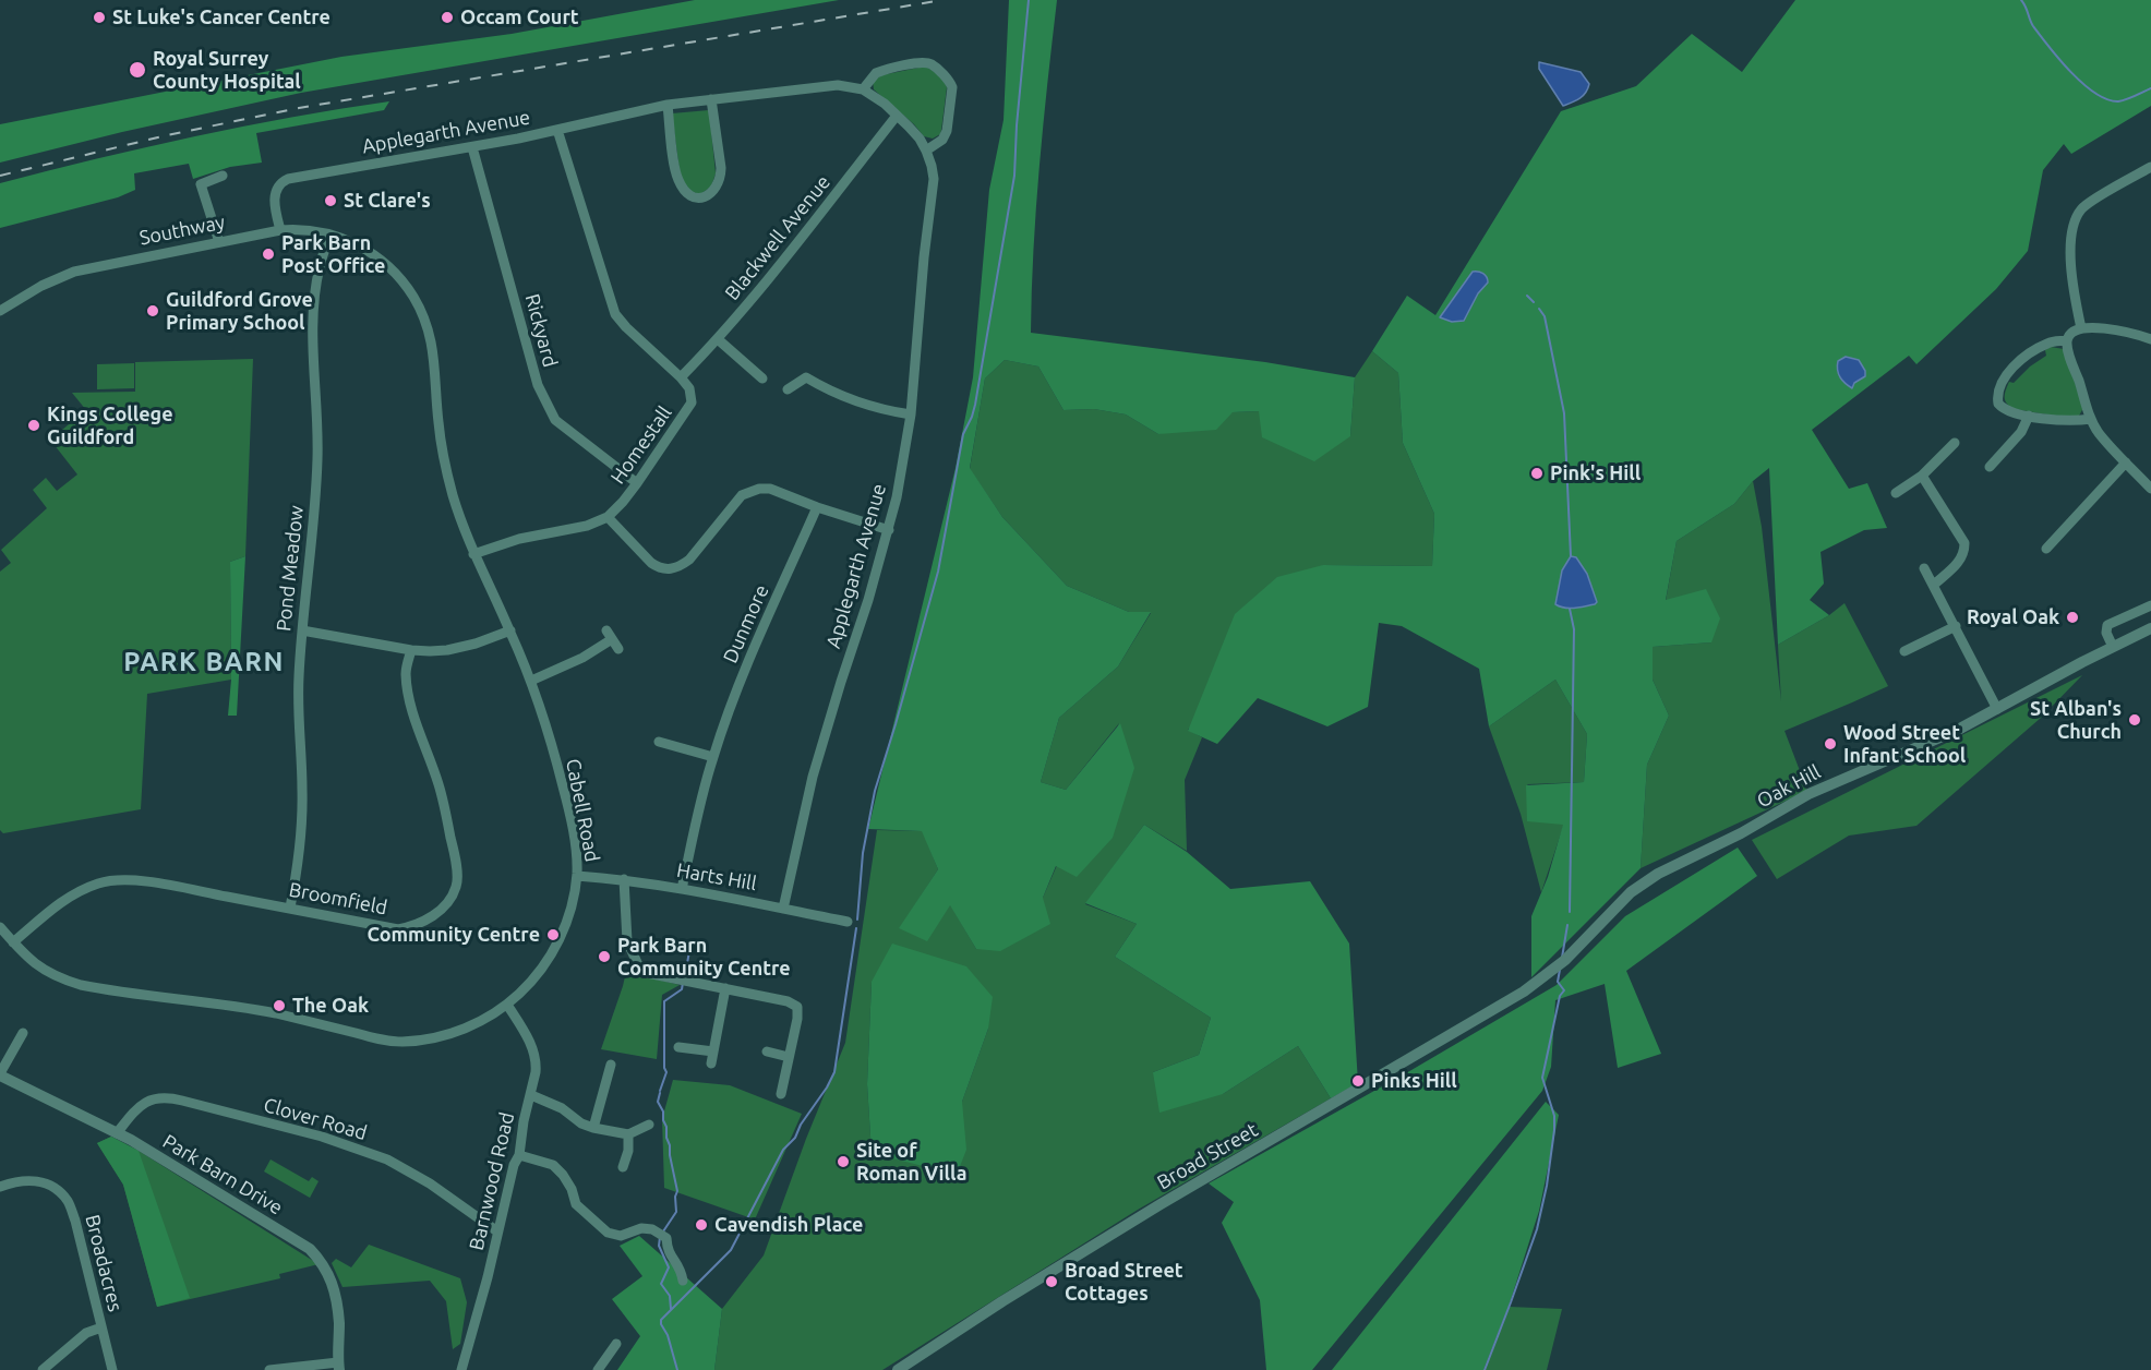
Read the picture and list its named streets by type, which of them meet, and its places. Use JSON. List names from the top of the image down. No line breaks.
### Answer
{"streets":{"street":["Applegarth Avenue","Southway","Blackwell Avenue","Rickyard","Homestall","Pond Meadow","Dunmore","Oak Hill","Cabell Road","Harts Hill","Broomfield","Clover Road","Broad Street","Park Barn Drive","Barnwood Road","Broadacres"]},"crossings":[["Applegarth Avenue","Southway"],["Applegarth Avenue","Blackwell Avenue"],["Applegarth Avenue","Rickyard"],["Applegarth Avenue","Harts Hill"],["Southway","Pond Meadow"],["Southway","Cabell Road"],["Blackwell Avenue","Homestall"],["Rickyard","Homestall"],["Homestall","Cabell Road"],["Pond Meadow","Broomfield"],["Dunmore","Harts Hill"],["Oak Hill","Broad Street"],["Cabell Road","Harts Hill"],["Cabell Road","Broomfield"],["Cabell Road","Barnwood Road"],["Clover Road","Park Barn Drive"],["Clover Road","Barnwood Road"]],"districts":["PARK BARN"],"places":["St Luke's Cancer Centre","Occam Court","Royal Surrey County Hospital","St Clare's","Park Barn Post Office","Guildford Grove Primary School","Kings College Guildford","Pink's Hill","Royal Oak","St Alban's Church","Wood Street Infant School","Community Centre","Park Barn Community Centre","The Oak","Pinks Hill","Site of Roman Villa","Cavendish Place","Broad Street Cottages"]}
